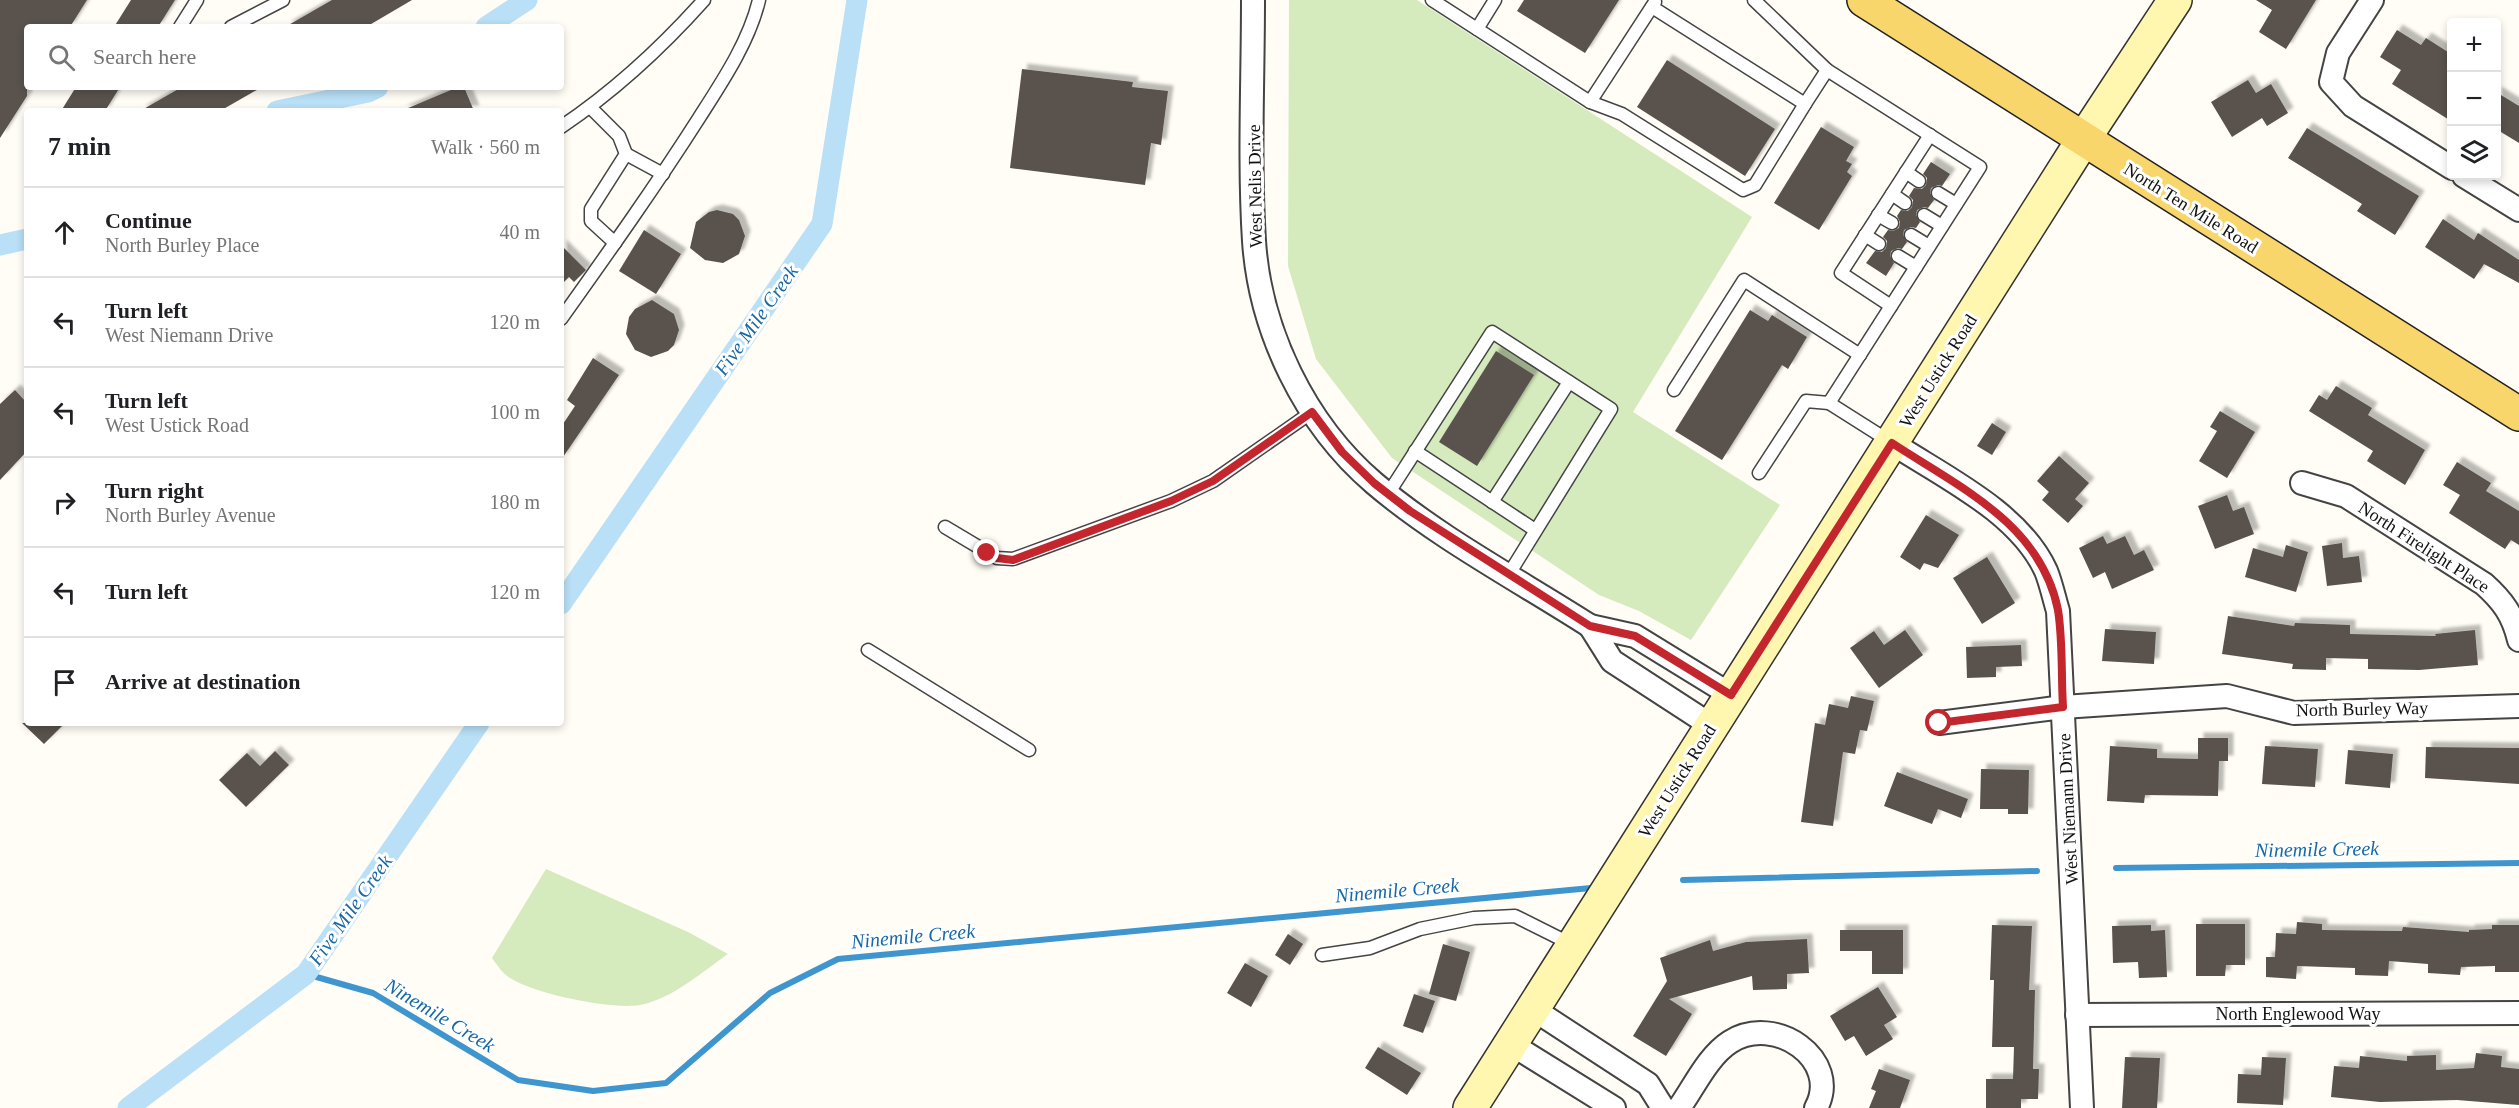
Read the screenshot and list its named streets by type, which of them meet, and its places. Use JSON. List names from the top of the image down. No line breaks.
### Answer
{"streets":{"main road":["North Ten Mile Road","West Ustick Road"],"street":["West Nelis Drive","North Firelight Place","North Burley Way","West Niemann Drive","North Englewood Way"]},"crossings":[["North Ten Mile Road","West Ustick Road"],["West Ustick Road","West Niemann Drive"],["North Burley Way","West Niemann Drive"],["West Niemann Drive","North Englewood Way"]],"water":["Five Mile Creek","Ninemile Creek"],"page":{"map_buttons":["+","−"],"search":"Search here","heading":["7 min","Walk · 560 m"],"list":[["Continue","North Burley Place","40 m"],["Turn left","West Niemann Drive","120 m"],["Turn left","West Ustick Road","100 m"],["Turn right","North Burley Avenue","180 m"],["Turn left","120 m"],"Arrive at destination"]}}
